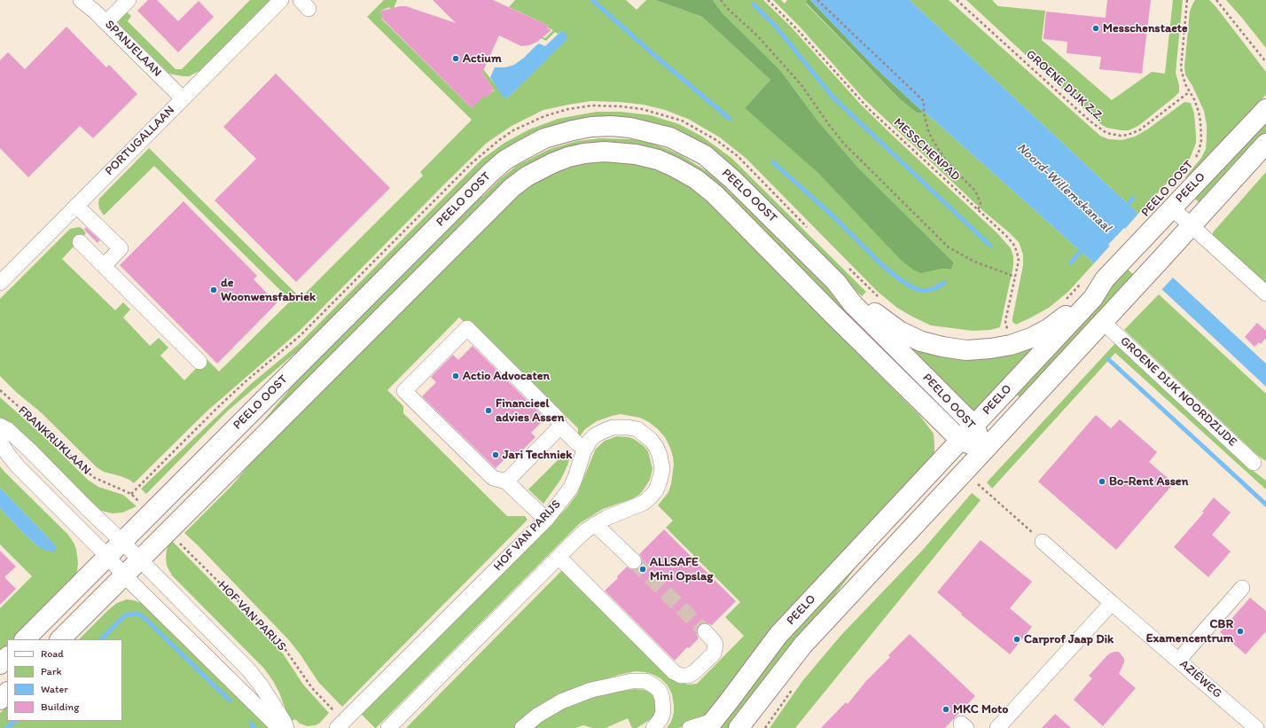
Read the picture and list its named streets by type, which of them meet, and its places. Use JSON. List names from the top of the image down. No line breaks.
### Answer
{"streets":{"main road":["PEELO","PEELO OOST"],"street":["SPANJELAAN","PORTUGALLAAN","GROENE DIJK NOORDZIJDE","FRANKRIJKLAAN","HOF VAN PARIJS","AZIËWEG"],"path":["GROENE DIJK Z.Z.","MESSCHENPAD"]},"crossings":[["SPANJELAAN","PORTUGALLAAN"],["GROENE DIJK Z.Z.","PEELO OOST"],["PEELO","PEELO OOST"],["PEELO","GROENE DIJK NOORDZIJDE"],["PEELO OOST","FRANKRIJKLAAN"],["PEELO OOST","HOF VAN PARIJS"]],"water":["Noord-Willemskanaal"],"places":["Messchenstaete","Actium","de Woonwensfabriek","Actio Advocaten","Financieel advies Assen","Jari Techniek","Bo-Rent Assen","ALLSAFE Mini Opslag","CBR Examencentrum","Carprof Jaap Dik","MKC Moto"],"legend":["Road","Park","Water","Building"]}
